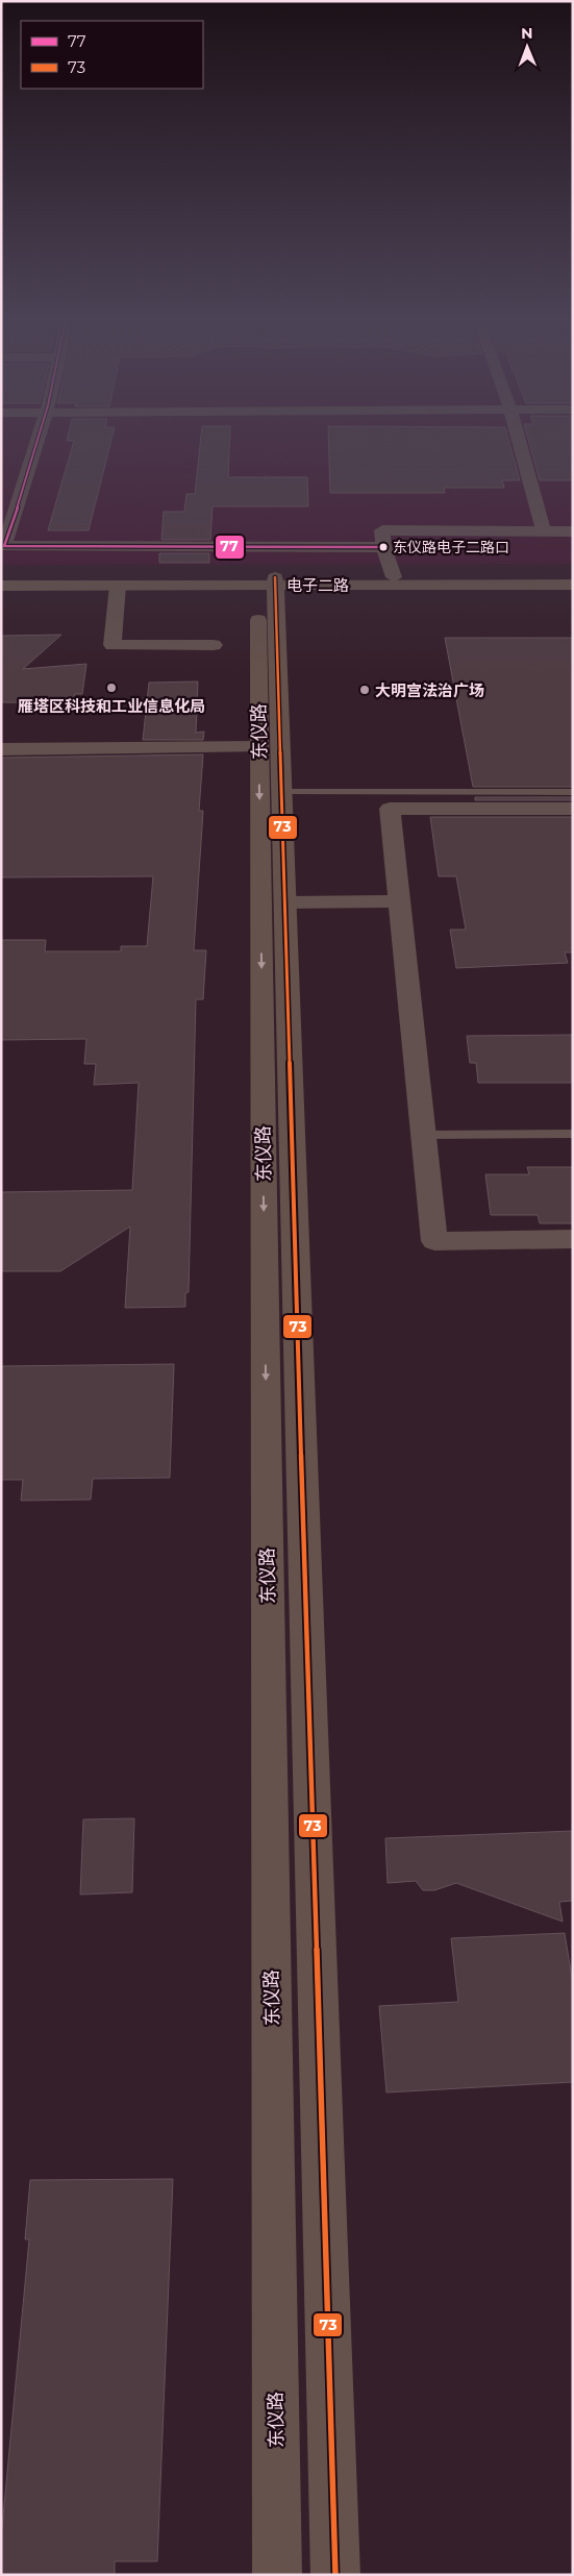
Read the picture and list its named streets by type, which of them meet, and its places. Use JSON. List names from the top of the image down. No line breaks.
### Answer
{"streets":{"main road":["电子二路","东仪路"]},"crossings":[["电子二路","东仪路"]],"places":["东仪路电子二路口","雁塔区科技和工业信息化局","大明宫法治广场"],"lines":["transit line 77","transit line 73"],"legend":["77","73"],"north":"top"}
